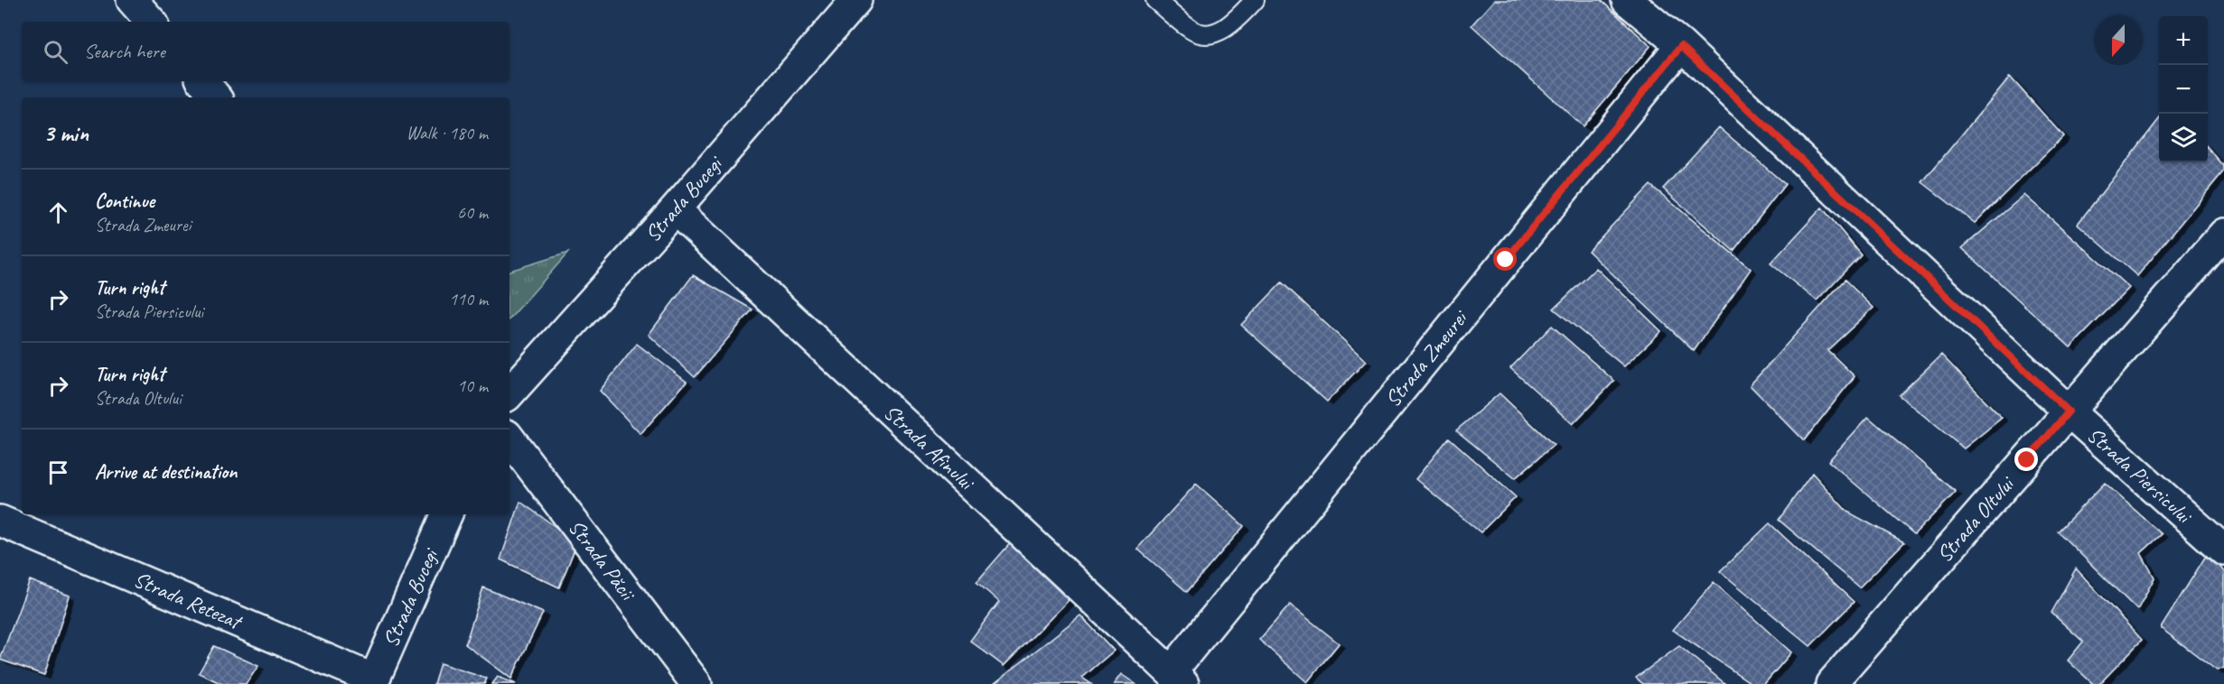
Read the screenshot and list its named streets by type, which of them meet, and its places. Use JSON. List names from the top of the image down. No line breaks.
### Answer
{"streets":{"street":["Strada Bucegi","Strada Zmeurei","Strada Afinului","Strada Piersicului","Strada Oltului","Strada Păcii","Strada Retezat"]},"crossings":[["Strada Bucegi","Strada Afinului"],["Strada Bucegi","Strada Retezat"],["Strada Zmeurei","Strada Afinului"],["Strada Zmeurei","Strada Piersicului"],["Strada Piersicului","Strada Oltului"]],"north":"bottom","page":{"map_buttons":["+","−"],"search":"Search here","heading":["3 min","Walk · 180 m"],"list":[["Continue","Strada Zmeurei","60 m"],["Turn right","Strada Piersicului","110 m"],["Turn right","Strada Oltului","10 m"],"Arrive at destination"]}}
